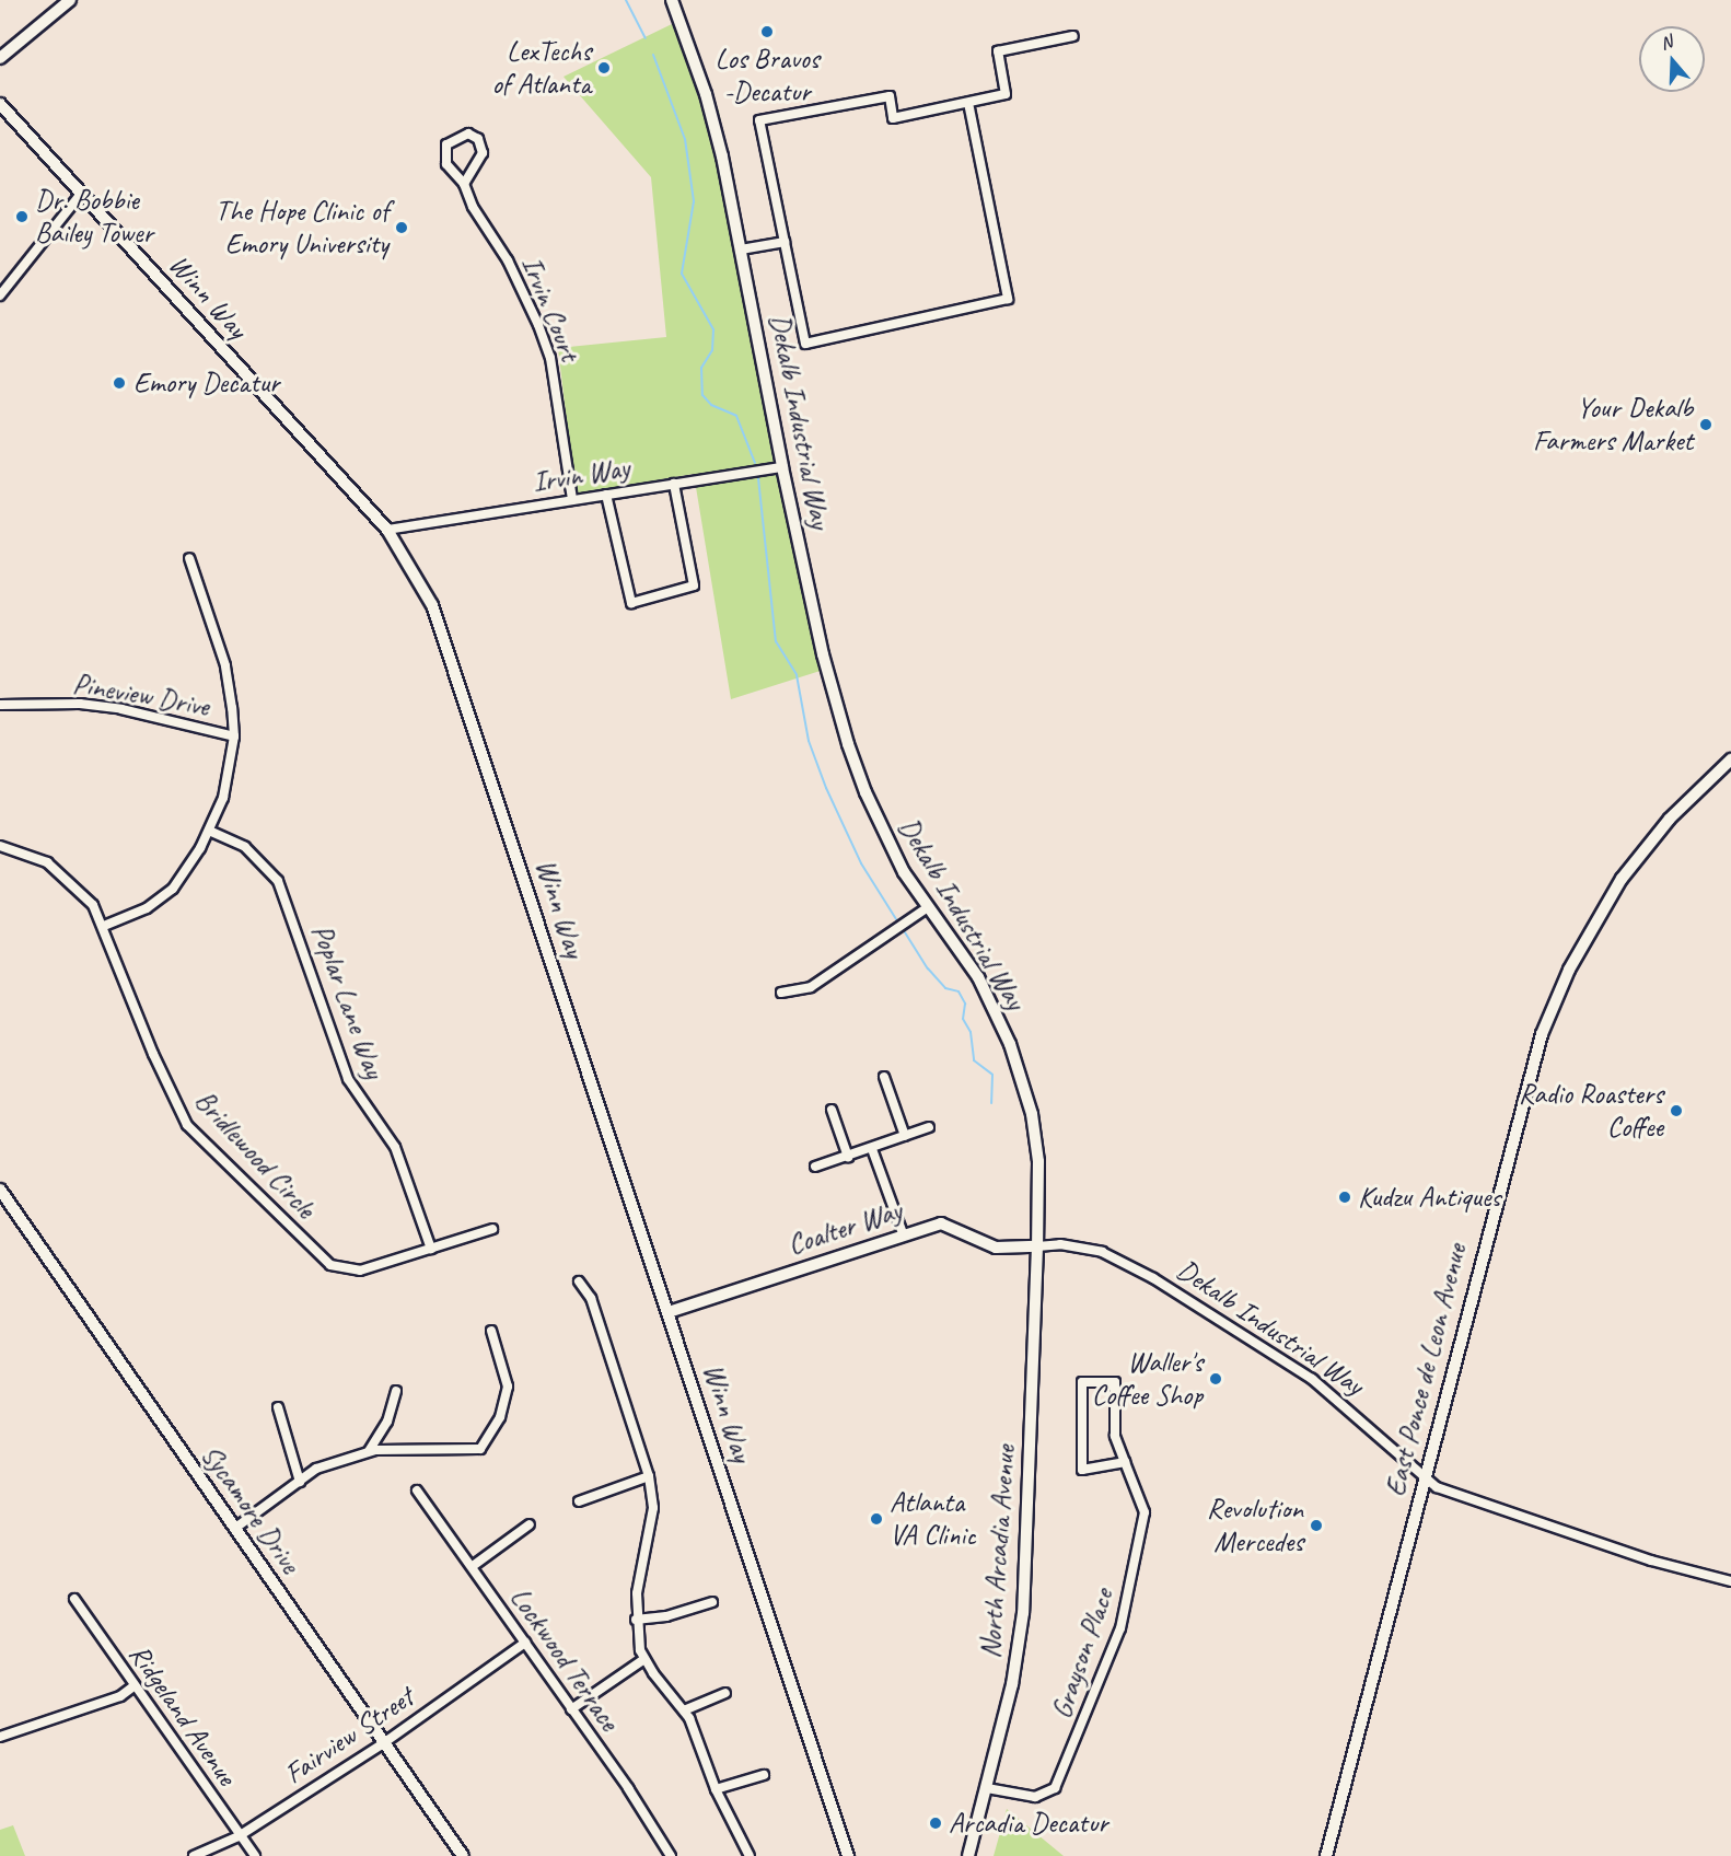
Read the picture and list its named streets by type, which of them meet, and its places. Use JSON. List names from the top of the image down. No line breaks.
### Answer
{"streets":{"main road":["Winn Way","Dekalb Industrial Way","Coalter Way","East Ponce de Leon Avenue","Sycamore Drive","North Arcadia Avenue"],"street":["Irvin Court","Irvin Way","Pineview Drive","Poplar Lane Way","Bridlewood Circle","Grayson Place","Lockwood Terrace","Ridgeland Avenue","Fairview Street"]},"crossings":[["Winn Way","Irvin Way"],["Winn Way","Coalter Way"],["Irvin Court","Irvin Way"],["Dekalb Industrial Way","Irvin Way"],["Dekalb Industrial Way","Coalter Way"],["Dekalb Industrial Way","East Ponce de Leon Avenue"],["Dekalb Industrial Way","North Arcadia Avenue"],["Poplar Lane Way","Bridlewood Circle"],["Coalter Way","North Arcadia Avenue"],["Sycamore Drive","Fairview Street"],["North Arcadia Avenue","Grayson Place"],["Lockwood Terrace","Fairview Street"],["Ridgeland Avenue","Fairview Street"]],"places":["Los Bravos -Decatur","LexTechs of Atlanta","Dr. Bobbie Bailey Tower","The Hope Clinic of Emory University","Emory Decatur","Your Dekalb Farmers Market","Radio Roasters Coffee","Kudzu Antiques","Waller's Coffee Shop","Atlanta VA Clinic","Revolution Mercedes","Arcadia Decatur"],"north":"top"}
